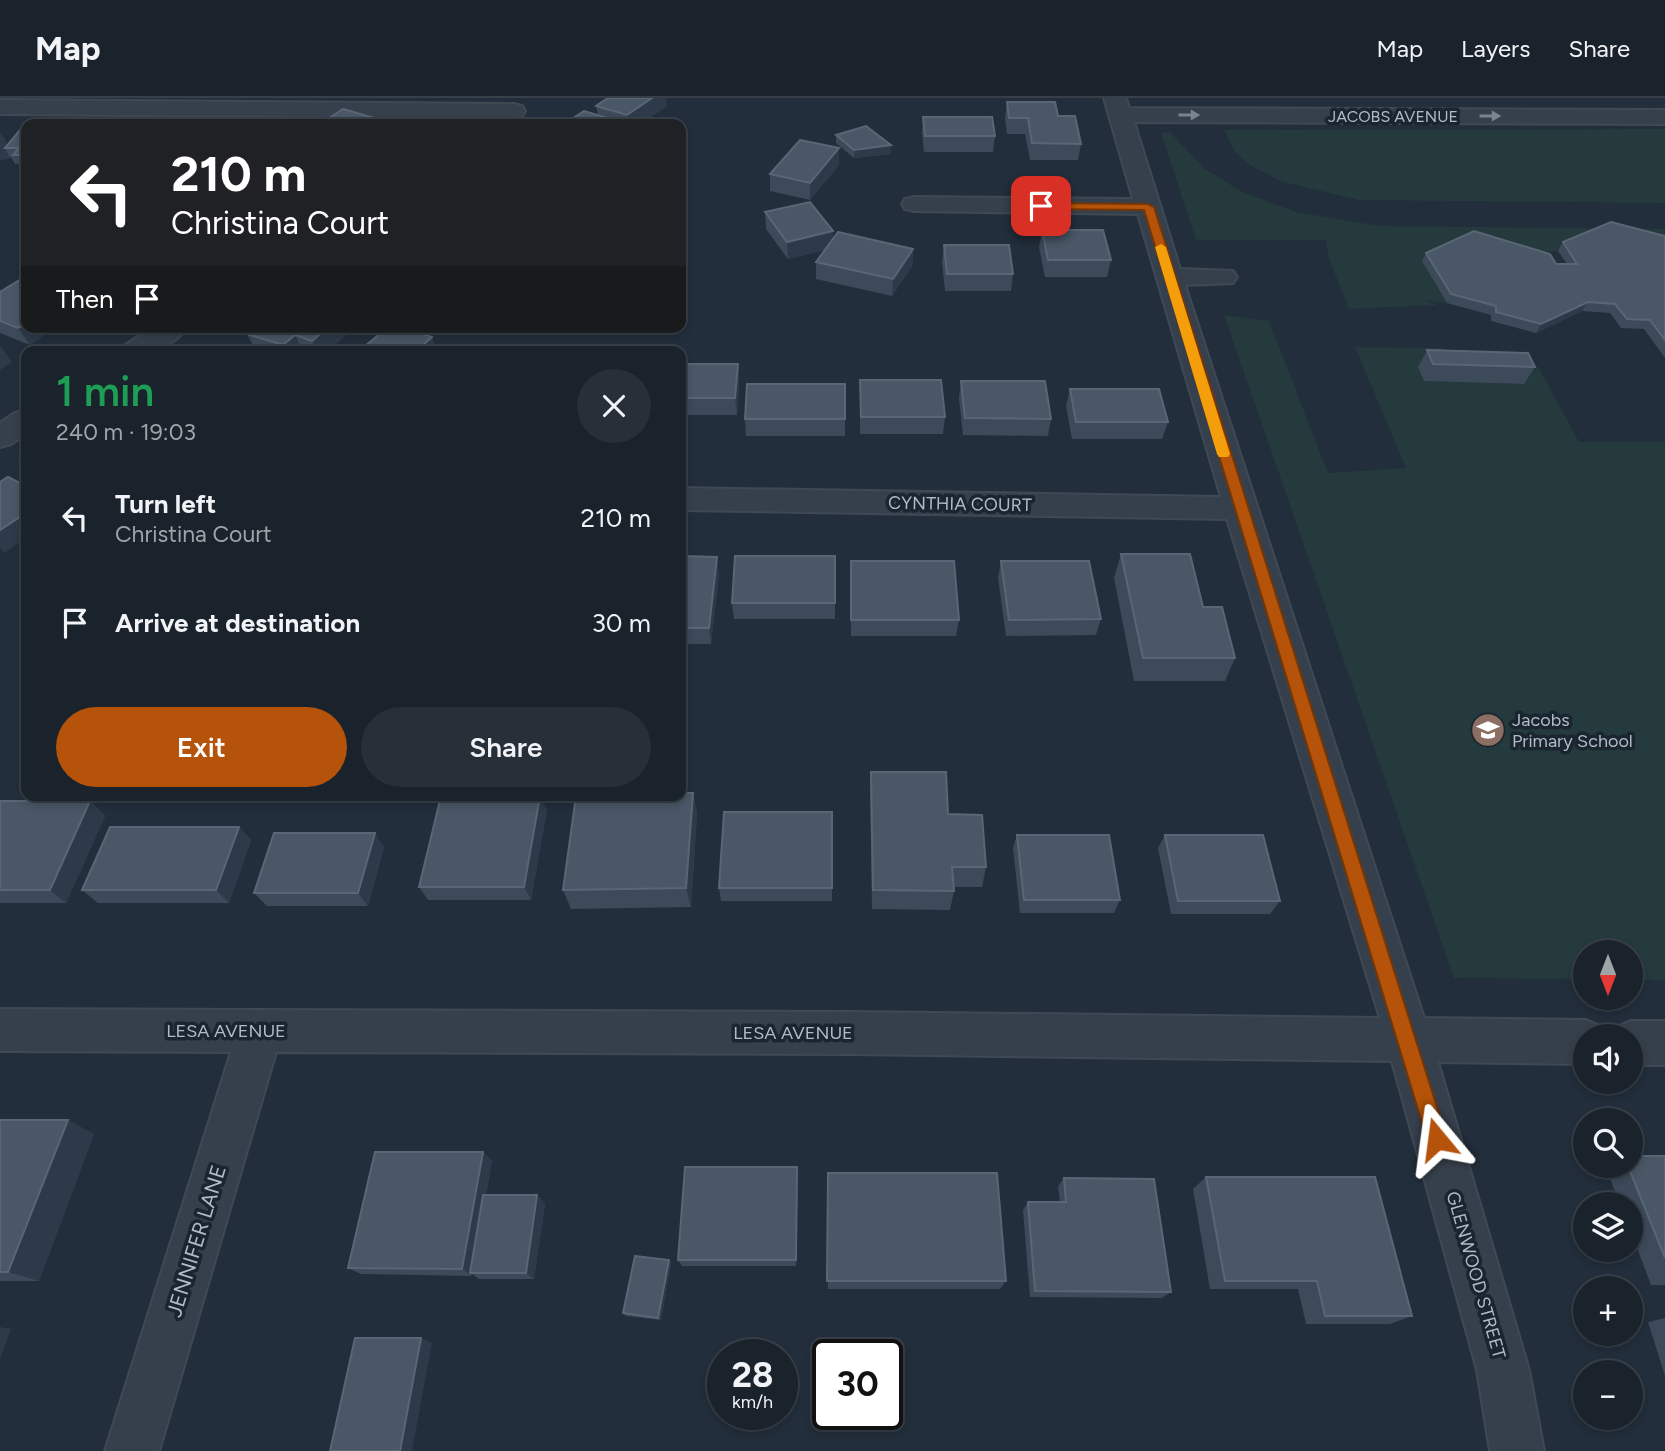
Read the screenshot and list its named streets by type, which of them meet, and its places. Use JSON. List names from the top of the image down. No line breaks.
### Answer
{"streets":{"street":["JACOBS AVENUE","CYNTHIA COURT","LESA AVENUE","JENNIFER LANE","GLENWOOD STREET"]},"crossings":[["JACOBS AVENUE","GLENWOOD STREET"],["CYNTHIA COURT","GLENWOOD STREET"],["LESA AVENUE","JENNIFER LANE"],["LESA AVENUE","GLENWOOD STREET"]],"one_way":["JACOBS AVENUE"],"places":{"school or university":["Jacobs Primary School"]},"north":"bottom","page":{"header":"Map","nav":["Map","Layers","Share"],"turn":["210 m","Christina Court"],"then":"Then","heading":["1 min","240 m · 19:03"],"list":[{"name":"Turn left","note":"Christina Court","value":"210 m"},{"name":"Arrive at destination","value":"30 m"}],"buttons":["Exit","Share"],"map_buttons":["+","−"],"speed":"28 km/h","limit":"30"}}
